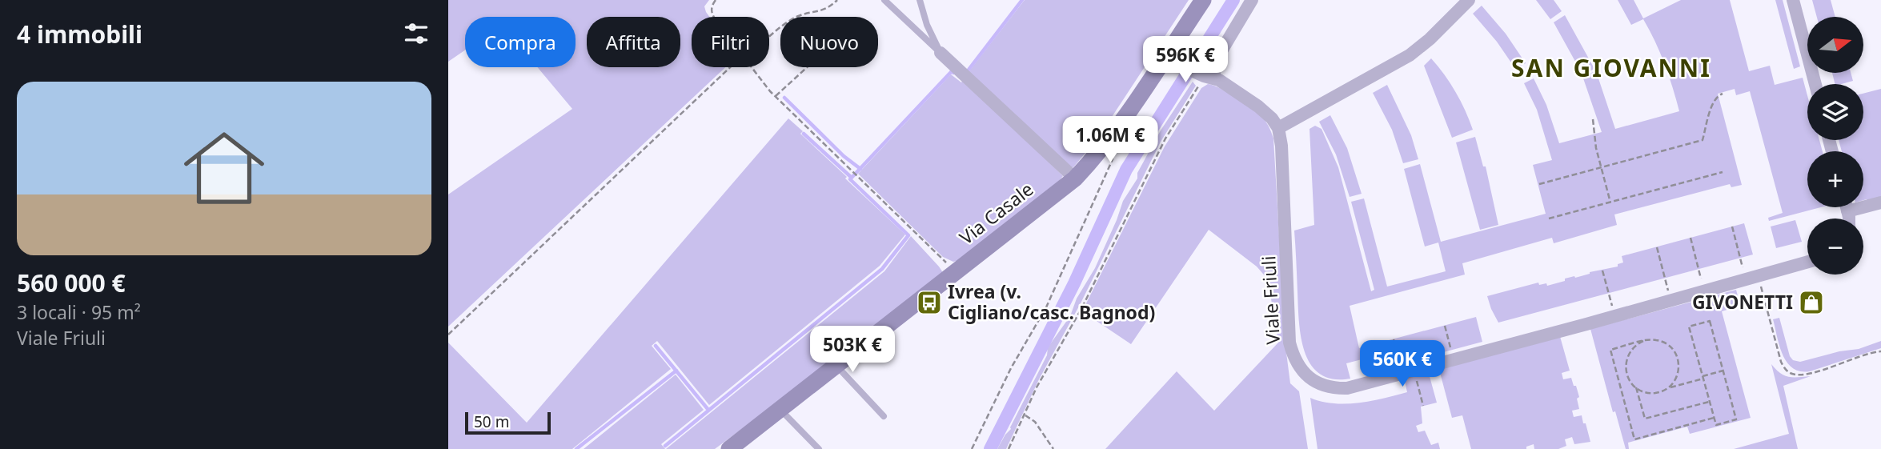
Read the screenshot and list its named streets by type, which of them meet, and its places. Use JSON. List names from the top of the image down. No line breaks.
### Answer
{"streets":{"main road":["Via Casale"],"street":["Viale Friuli"]},"districts":["SAN GIOVANNI"],"places":{"bus stop":["Ivrea (v. Cigliano/casc. Bagnod)"],"shop":["GIVONETTI"]},"scale_bar":"50 m","north":"right","page":{"heading":"4 immobili","map_buttons":["+","−"],"chip":["Compra","Affitta","Filtri","Nuovo"],"price":["596K €","1.06M €","503K €","560K €"],"list":[{"name":"560 000 €","note":"3 locali · 95 m² · Viale Friuli"}],"scale":"50 m"}}
